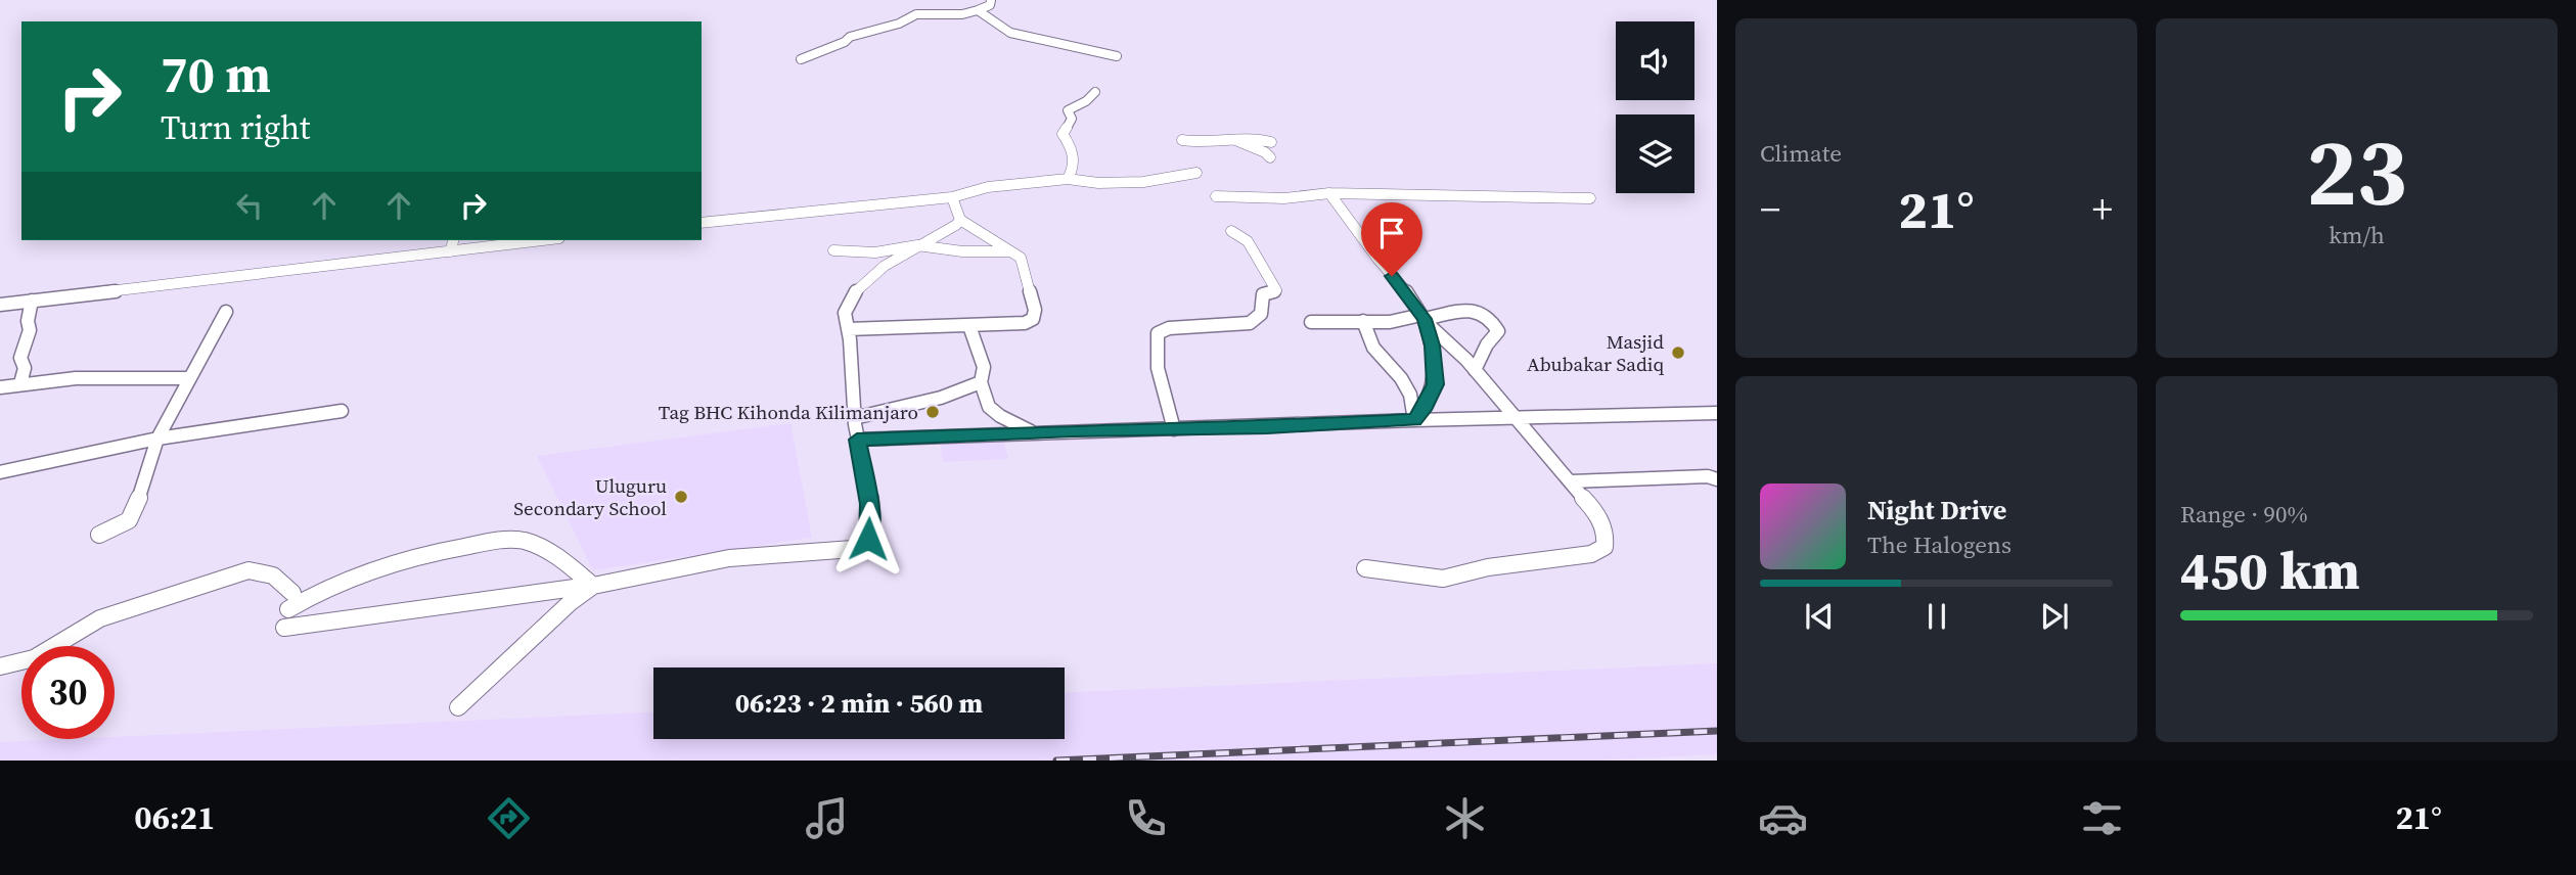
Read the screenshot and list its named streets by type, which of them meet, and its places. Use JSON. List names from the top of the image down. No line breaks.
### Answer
{"places":["Masjid Abubakar Sadiq","Tag BHC Kihonda Kilimanjaro","Uluguru Secondary School"],"page":{"tile":["Climate",["23","km/h"],["Range · 90%","450 km"]],"turn":["70 m","Turn right"],"heat":["−","21°","+"],"song":["Night Drive","The Halogens"],"limit":"30","trip":"06:23 · 2 min · 560 m","tabs":["06:21","21°"]}}
